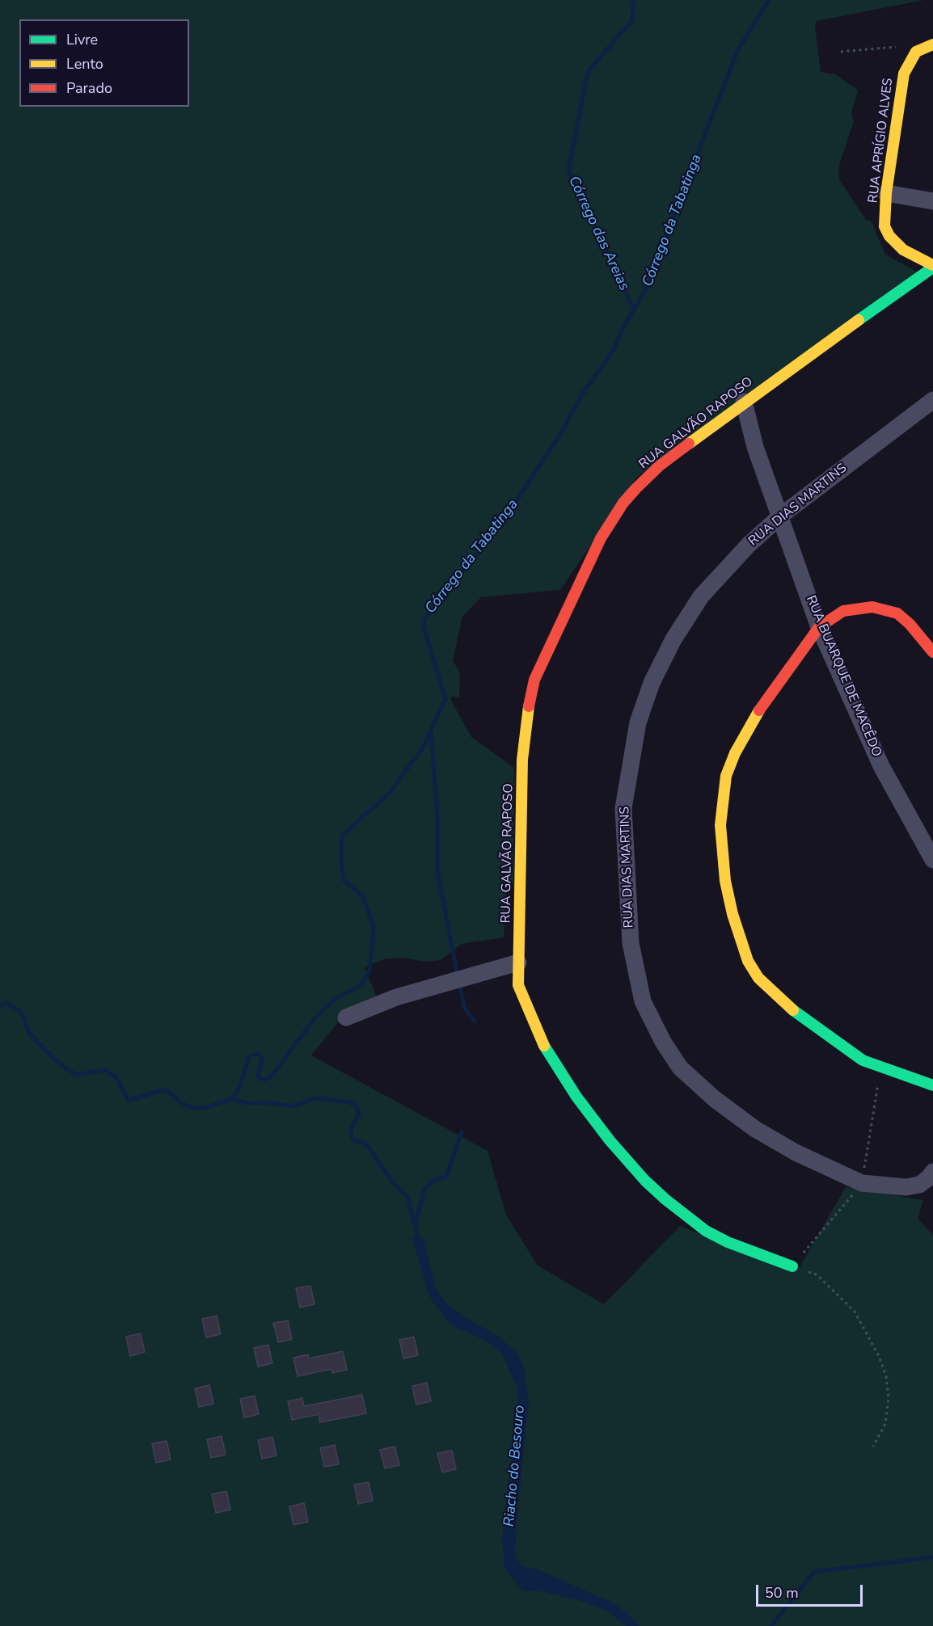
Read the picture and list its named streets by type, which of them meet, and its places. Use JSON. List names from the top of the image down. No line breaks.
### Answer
{"streets":{"street":["RUA APRÍGIO ALVES","RUA GALVÃO RAPOSO","RUA DIAS MARTINS","RUA BUARQUE DE MACÊDO"]},"crossings":[["RUA APRÍGIO ALVES","RUA GALVÃO RAPOSO"],["RUA GALVÃO RAPOSO","RUA BUARQUE DE MACÊDO"],["RUA DIAS MARTINS","RUA BUARQUE DE MACÊDO"]],"water":["Córrego da Tabatinga","Córrego das Areias","Riacho do Besouro"],"legend":["Livre","Lento","Parado"],"scale_bar":"50 m"}
